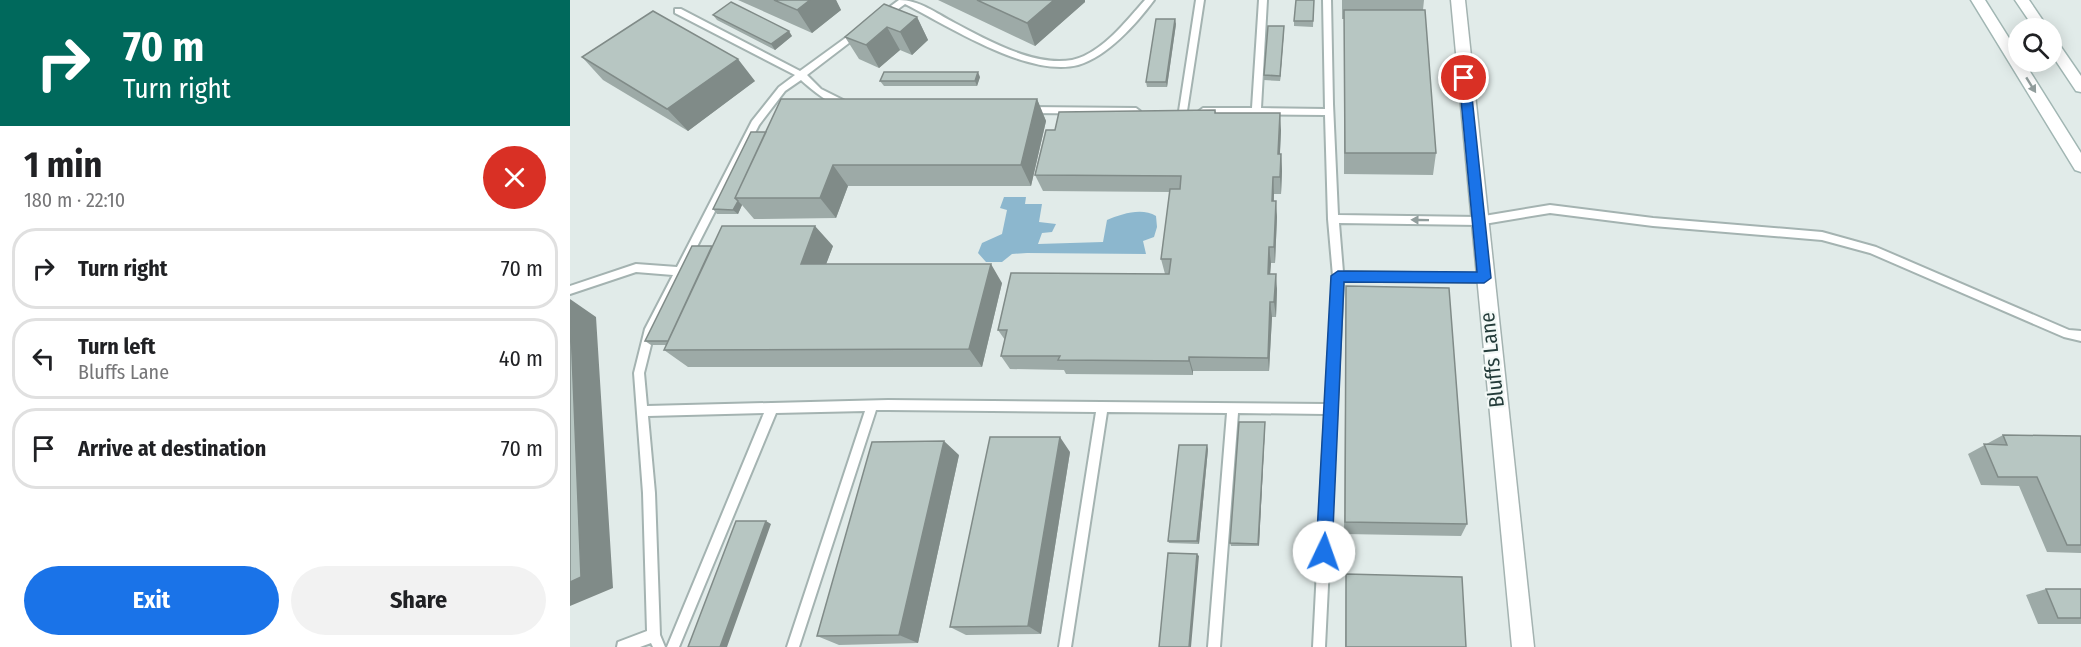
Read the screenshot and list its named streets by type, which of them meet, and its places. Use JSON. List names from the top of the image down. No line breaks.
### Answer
{"streets":{"street":["Bluffs Lane"]},"page":{"turn":["70 m","Turn right"],"heading":["1 min","180 m · 22:10"],"list":[{"name":"Turn right","value":"70 m"},{"name":"Turn left","note":"Bluffs Lane","value":"40 m"},{"name":"Arrive at destination","value":"70 m"}],"buttons":["Exit","Share"]}}
